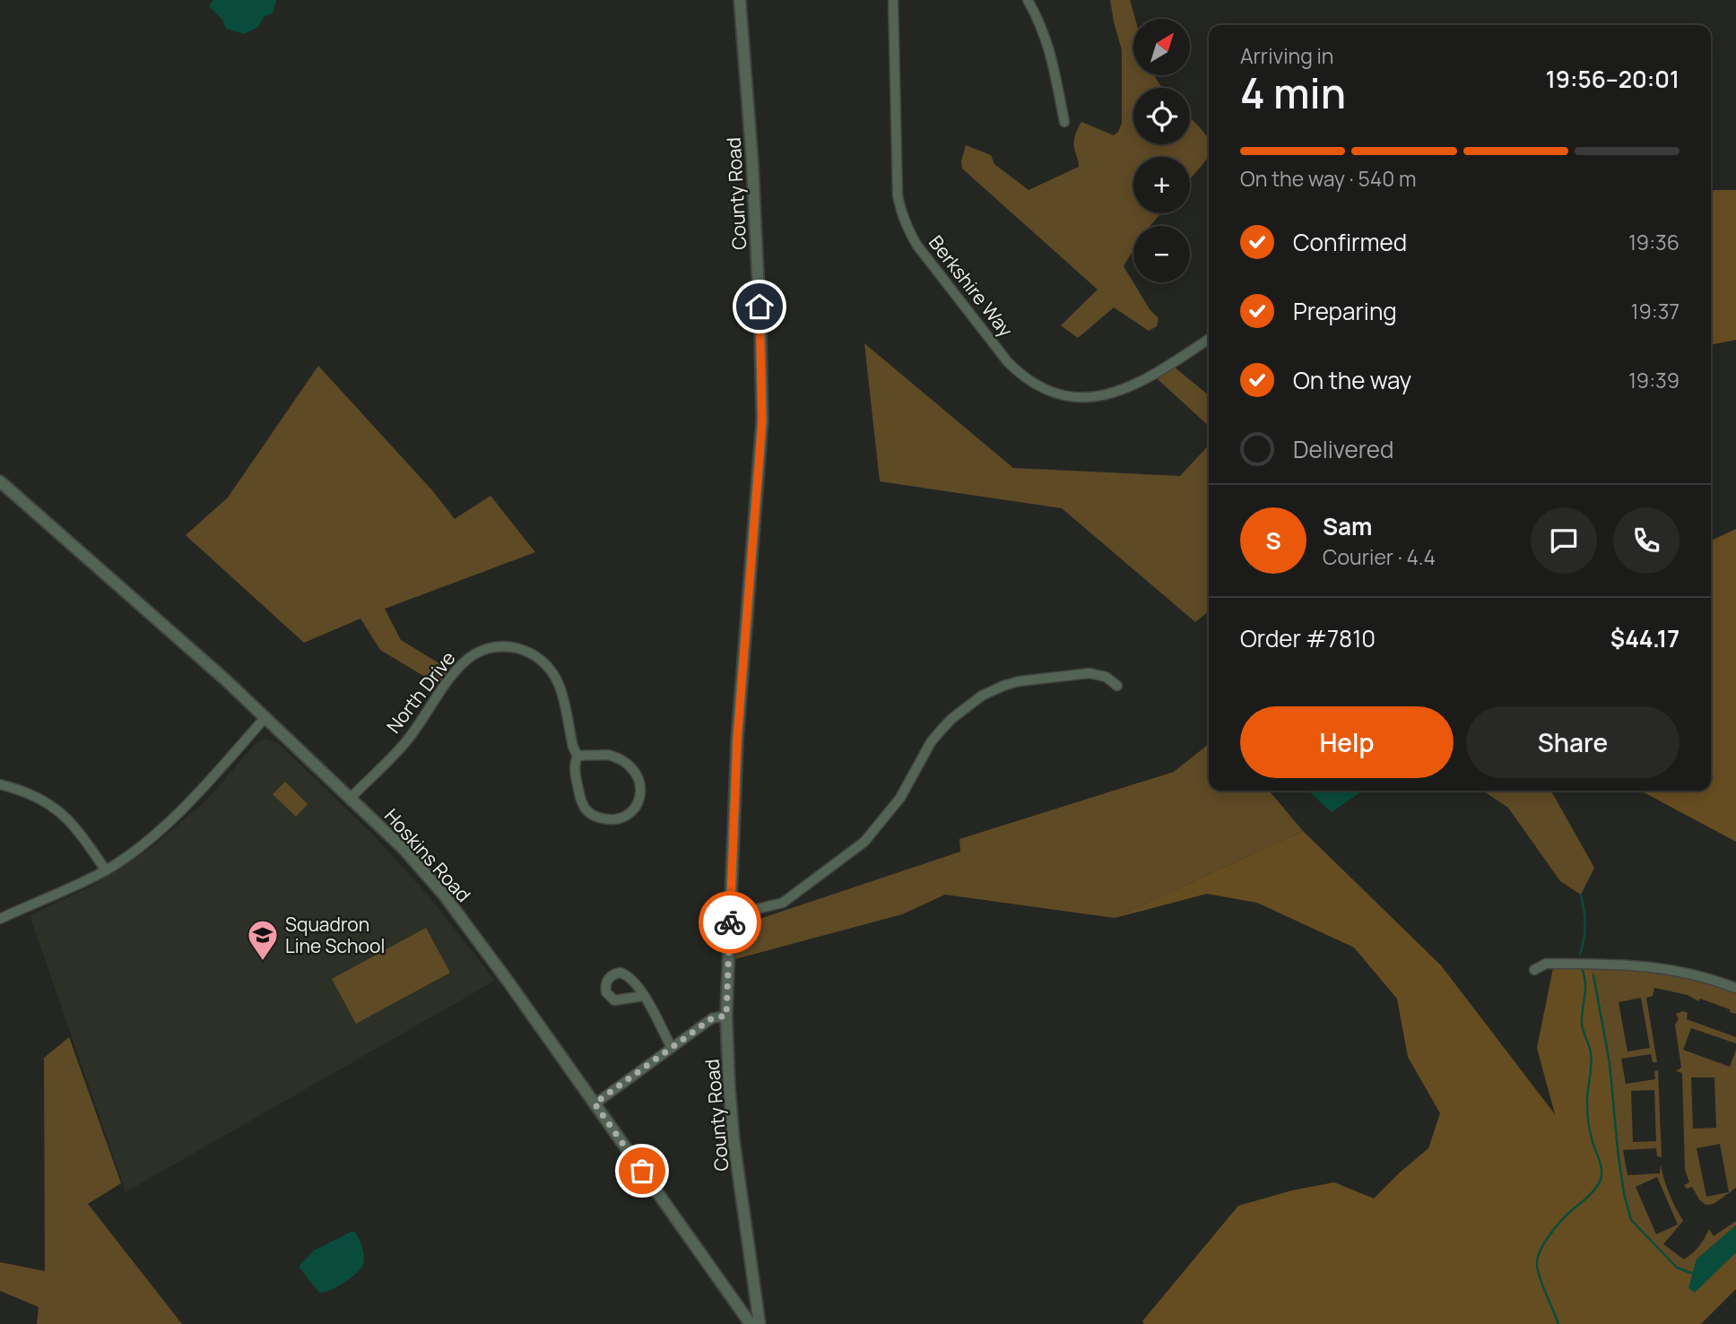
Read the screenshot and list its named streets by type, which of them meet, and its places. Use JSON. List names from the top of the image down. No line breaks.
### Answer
{"streets":{"street":["County Road","Berkshire Way","North Drive","Hoskins Road"]},"crossings":[["North Drive","Hoskins Road"]],"places":{"school or university":["Squadron Line School"]},"north":"top right","page":{"map_buttons":["+","−"],"heading":["4 min","Arriving in","19:56–20:01"],"panel":["Sam","Courier · 4.4","Order #7810","$44.17"],"bar":"On the way · 540 m","list":[["Confirmed","19:36"],["Preparing","19:37"],["On the way","19:39"],"Delivered"],"round":"S","buttons":["Help","Share"]}}
